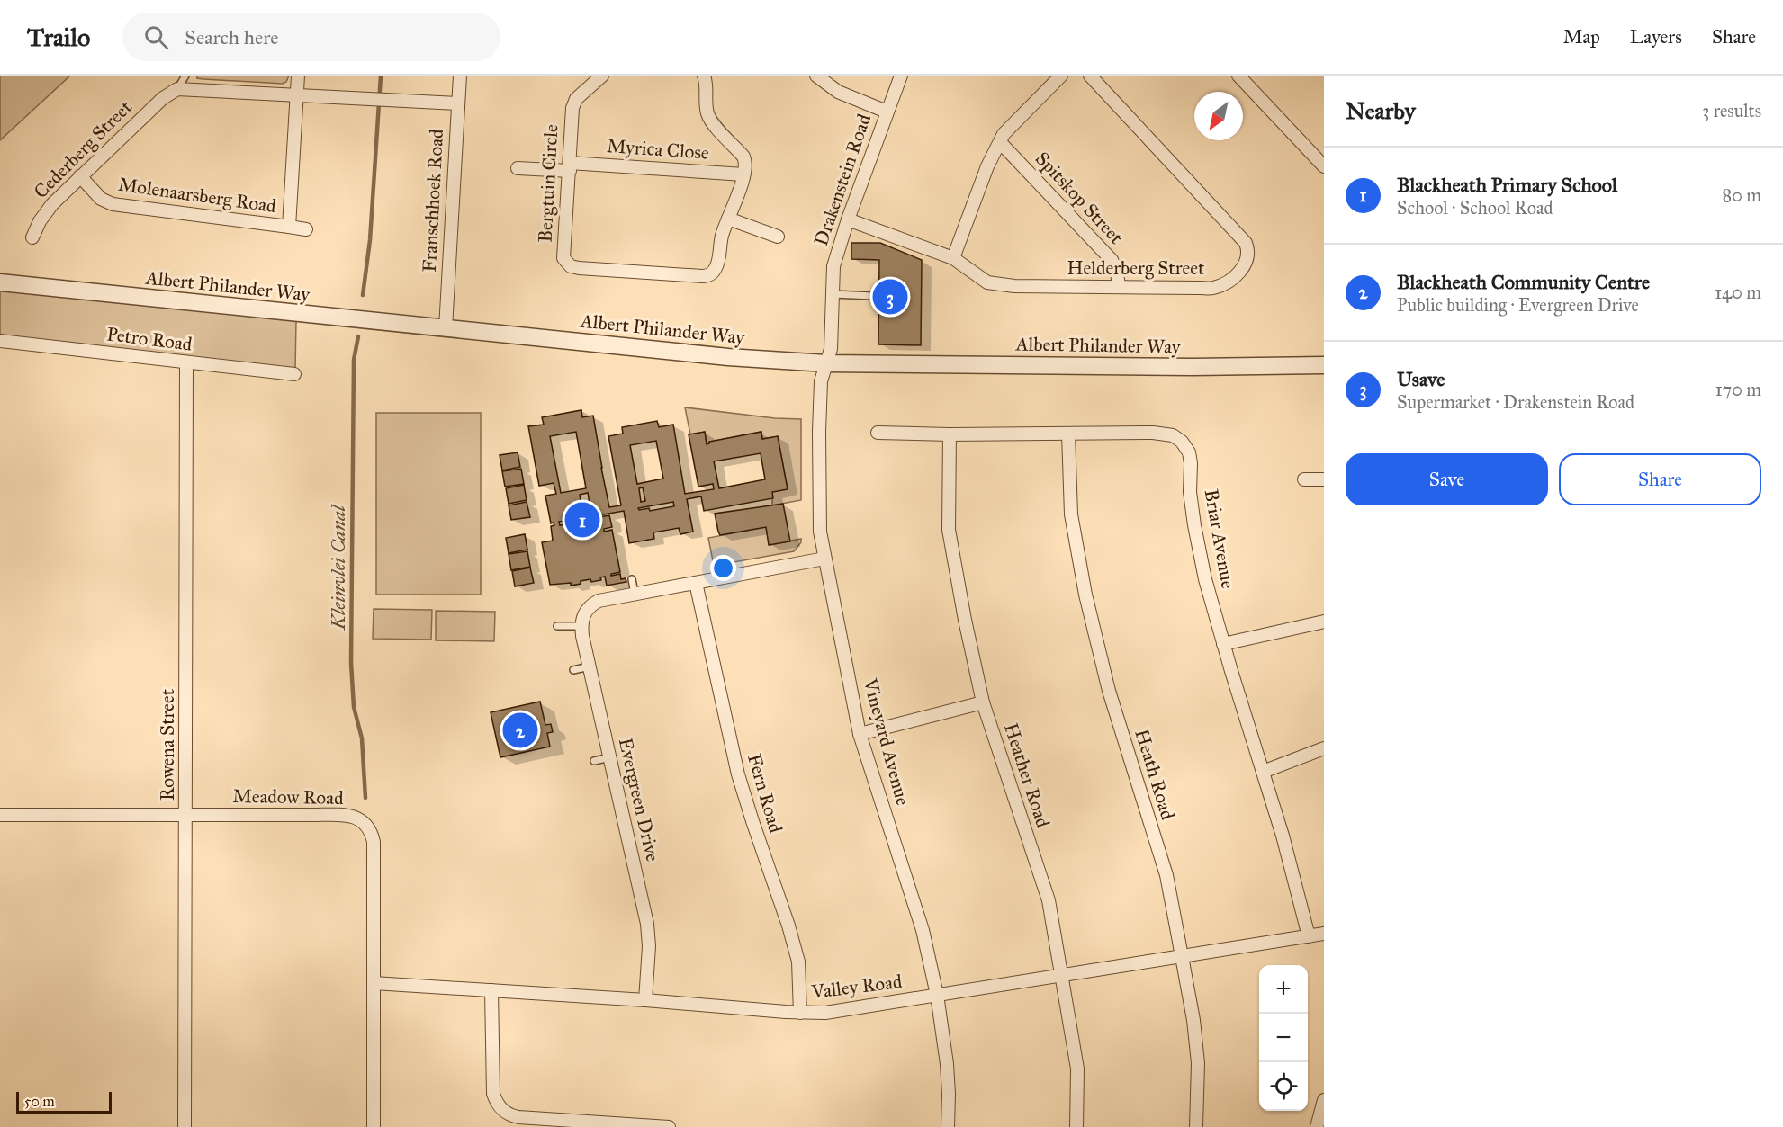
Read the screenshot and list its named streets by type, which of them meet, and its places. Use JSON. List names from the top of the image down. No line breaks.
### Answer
{"streets":{"street":["Cederberg Street","Myrica Close","Drakenstein Road","Bergtuin Circle","Molenaarsberg Road","Spitskop Street","Franschhoek Road","Helderberg Street","Albert Philander Way","Petro Road","Briar Avenue","Vineyard Avenue","Rowena Street","Heath Road","Heather Road","Fern Road","Meadow Road","Evergreen Drive","Valley Road"]},"crossings":[["Cederberg Street","Molenaarsberg Road"],["Myrica Close","Bergtuin Circle"],["Drakenstein Road","Helderberg Street"],["Drakenstein Road","Albert Philander Way"],["Drakenstein Road","Vineyard Avenue"],["Spitskop Street","Helderberg Street"],["Franschhoek Road","Albert Philander Way"],["Albert Philander Way","Vineyard Avenue"],["Petro Road","Rowena Street"],["Briar Avenue","Heath Road"],["Briar Avenue","Heather Road"],["Briar Avenue","Valley Road"],["Vineyard Avenue","Valley Road"],["Rowena Street","Meadow Road"],["Heath Road","Valley Road"],["Heather Road","Valley Road"],["Fern Road","Valley Road"],["Meadow Road","Valley Road"],["Evergreen Drive","Valley Road"]],"water":["Kleinvlei Canal"],"scale_bar":"50 m","north":"bottom left","page":{"header":"Trailo","search":"Search here","nav":["Map","Layers","Share"],"heading":["Nearby","3 results"],"list":[{"mark":"1","name":"Blackheath Primary School","note":"School · School Road","value":"80 m"},{"mark":"2","name":"Blackheath Community Centre","note":"Public building · Evergreen Drive","value":"140 m"},{"mark":"3","name":"Usave","note":"Supermarket · Drakenstein Road","value":"170 m"}],"pins":["3","1","2"],"buttons":["Save","Share"],"map_buttons":["+","−"],"scale":"50 m"}}
